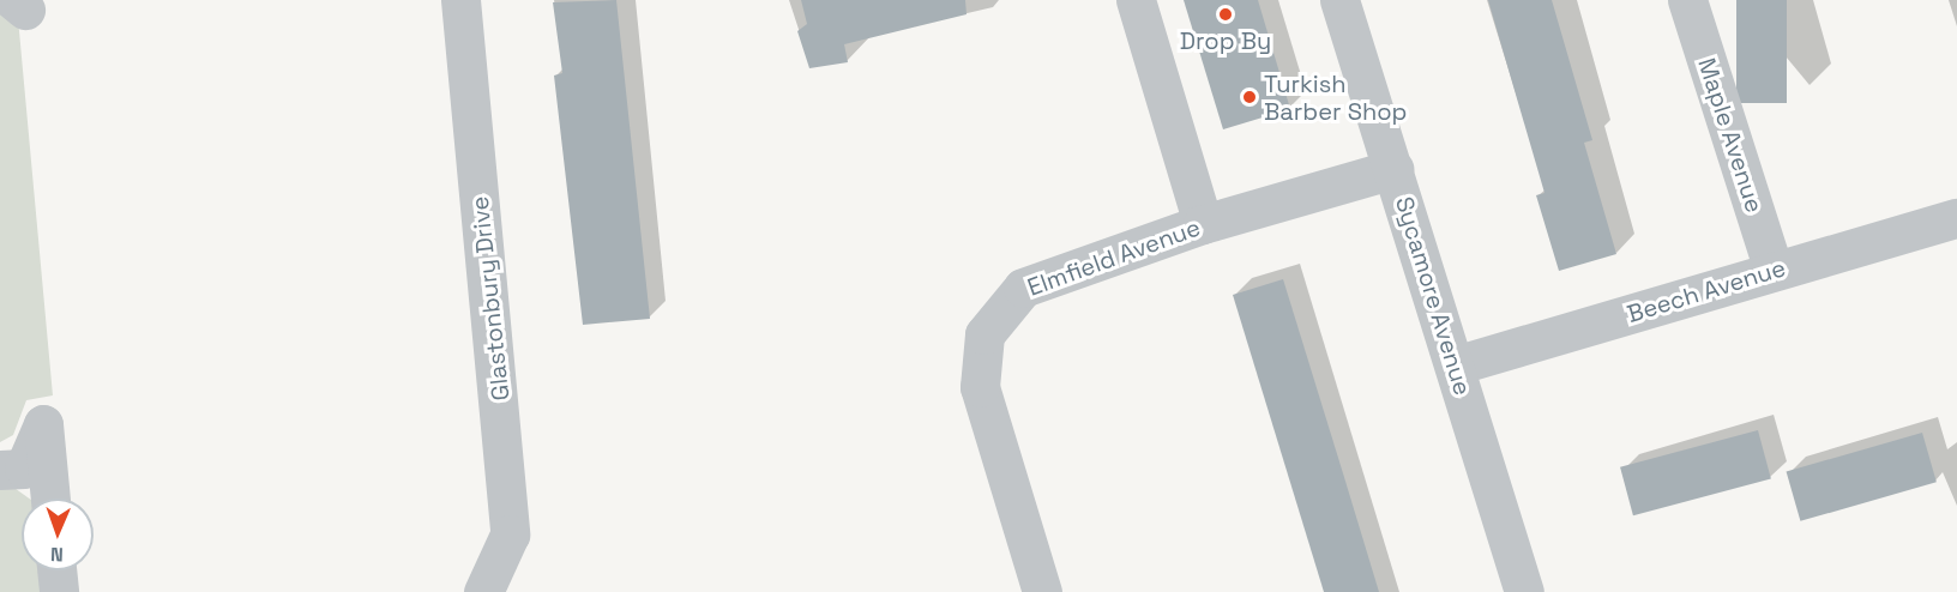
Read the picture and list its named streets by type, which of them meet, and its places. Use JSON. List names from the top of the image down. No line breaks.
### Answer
{"streets":{"street":["Maple Avenue","Elmfield Avenue","Beech Avenue","Sycamore Avenue","Glastonbury Drive"]},"crossings":[["Maple Avenue","Beech Avenue"],["Elmfield Avenue","Sycamore Avenue"],["Beech Avenue","Sycamore Avenue"]],"places":["Drop By","Turkish Barber Shop"],"north":"bottom"}
